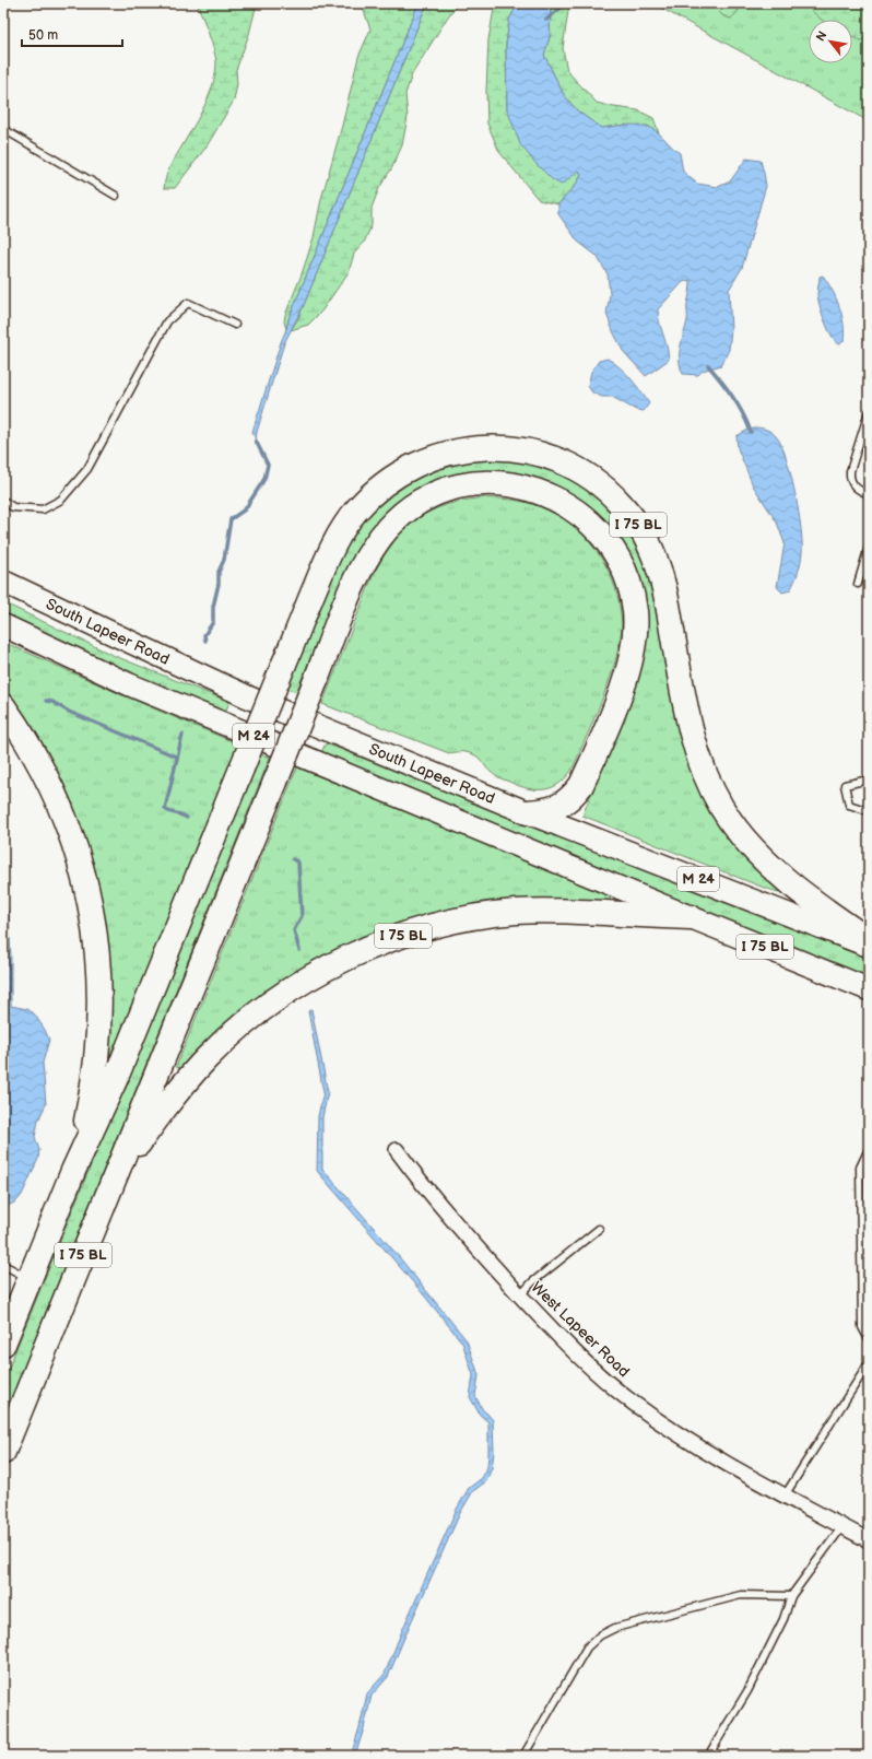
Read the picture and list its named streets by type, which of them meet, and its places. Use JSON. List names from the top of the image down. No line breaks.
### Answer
{"streets":{"highway":["I 75 BL"],"main road":["South Lapeer Road","M 24"],"street":["West Lapeer Road"]},"crossings":[["I 75 BL","M 24"]],"scale_bar":"50 m","north":"top left"}
